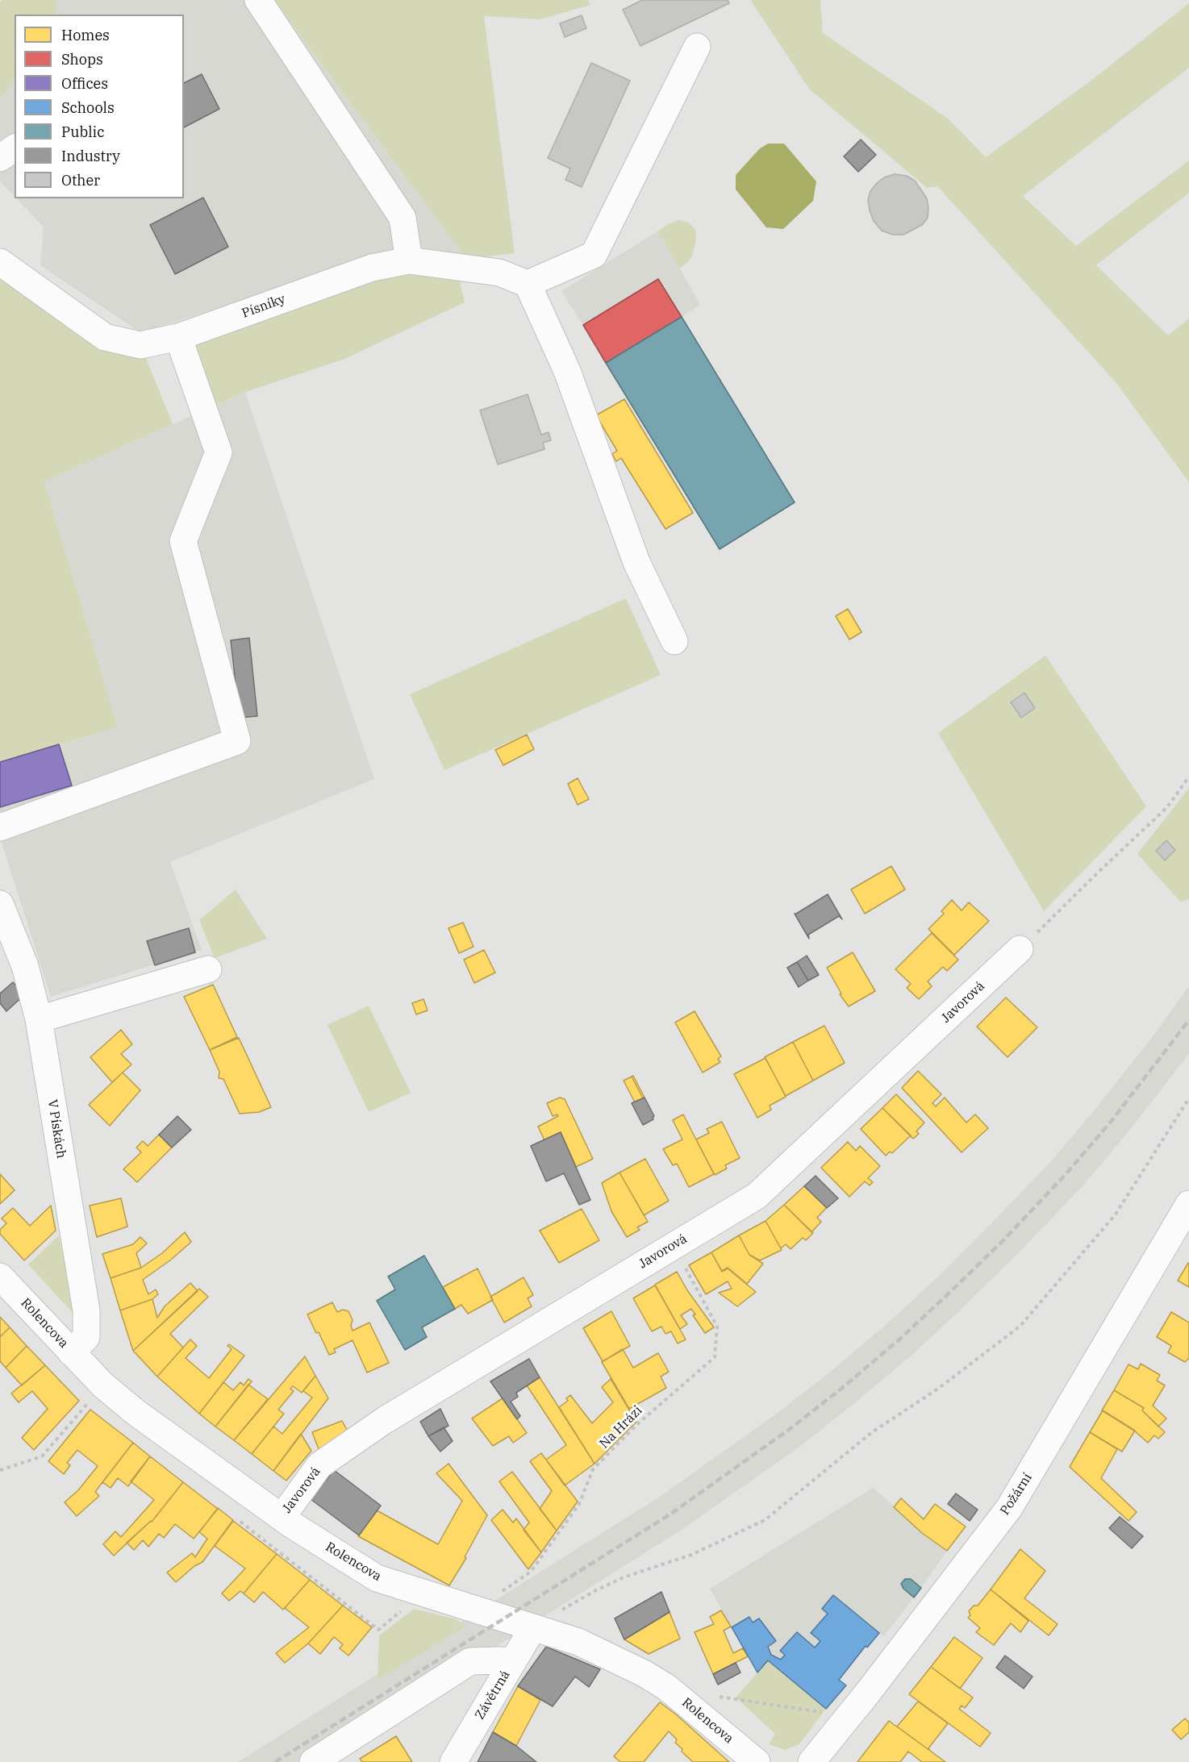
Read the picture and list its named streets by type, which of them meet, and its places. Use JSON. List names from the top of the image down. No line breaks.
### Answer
{"streets":{"street":["Písníky","Javorová","V Pískách","Rolencova","Požární","Závětrná"],"path":["Na Hrázi"]},"crossings":[["Javorová","Rolencova"],["Javorová","Na Hrázi"],["V Pískách","Rolencova"],["Rolencova","Na Hrázi"],["Rolencova","Závětrná"]],"legend":["Homes","Shops","Offices","Schools","Public","Industry","Other"]}
